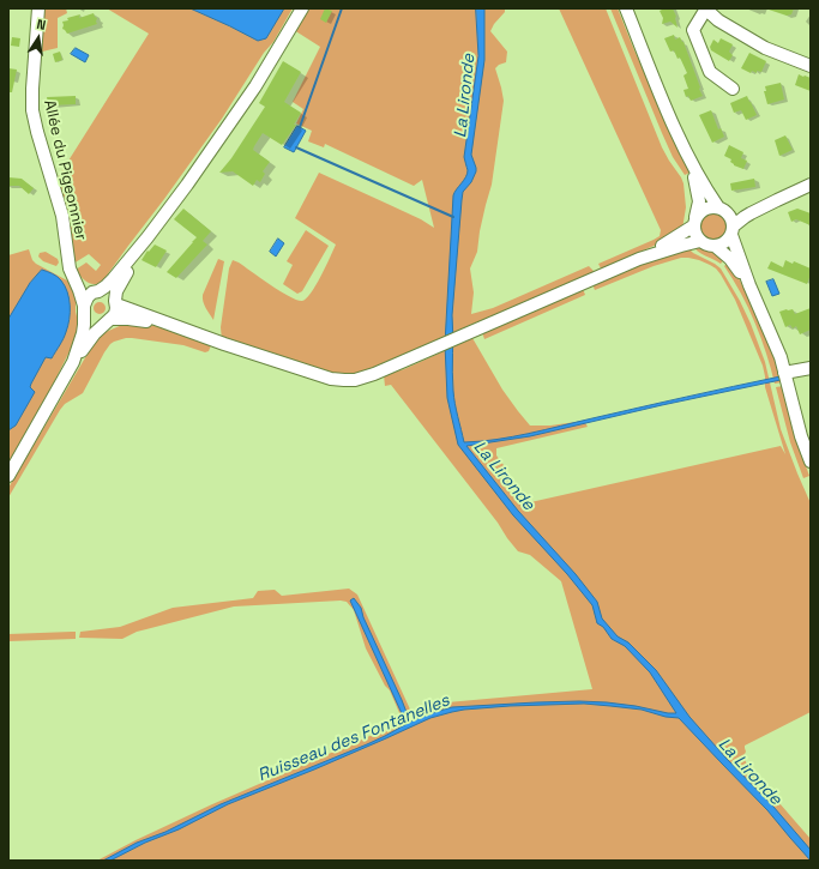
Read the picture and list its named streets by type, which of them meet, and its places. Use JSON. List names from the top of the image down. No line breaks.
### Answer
{"streets":{"street":["Allée du Pigeonnier"]},"water":["La Lironde","Ruisseau des Fontanelles"],"north":"top"}
